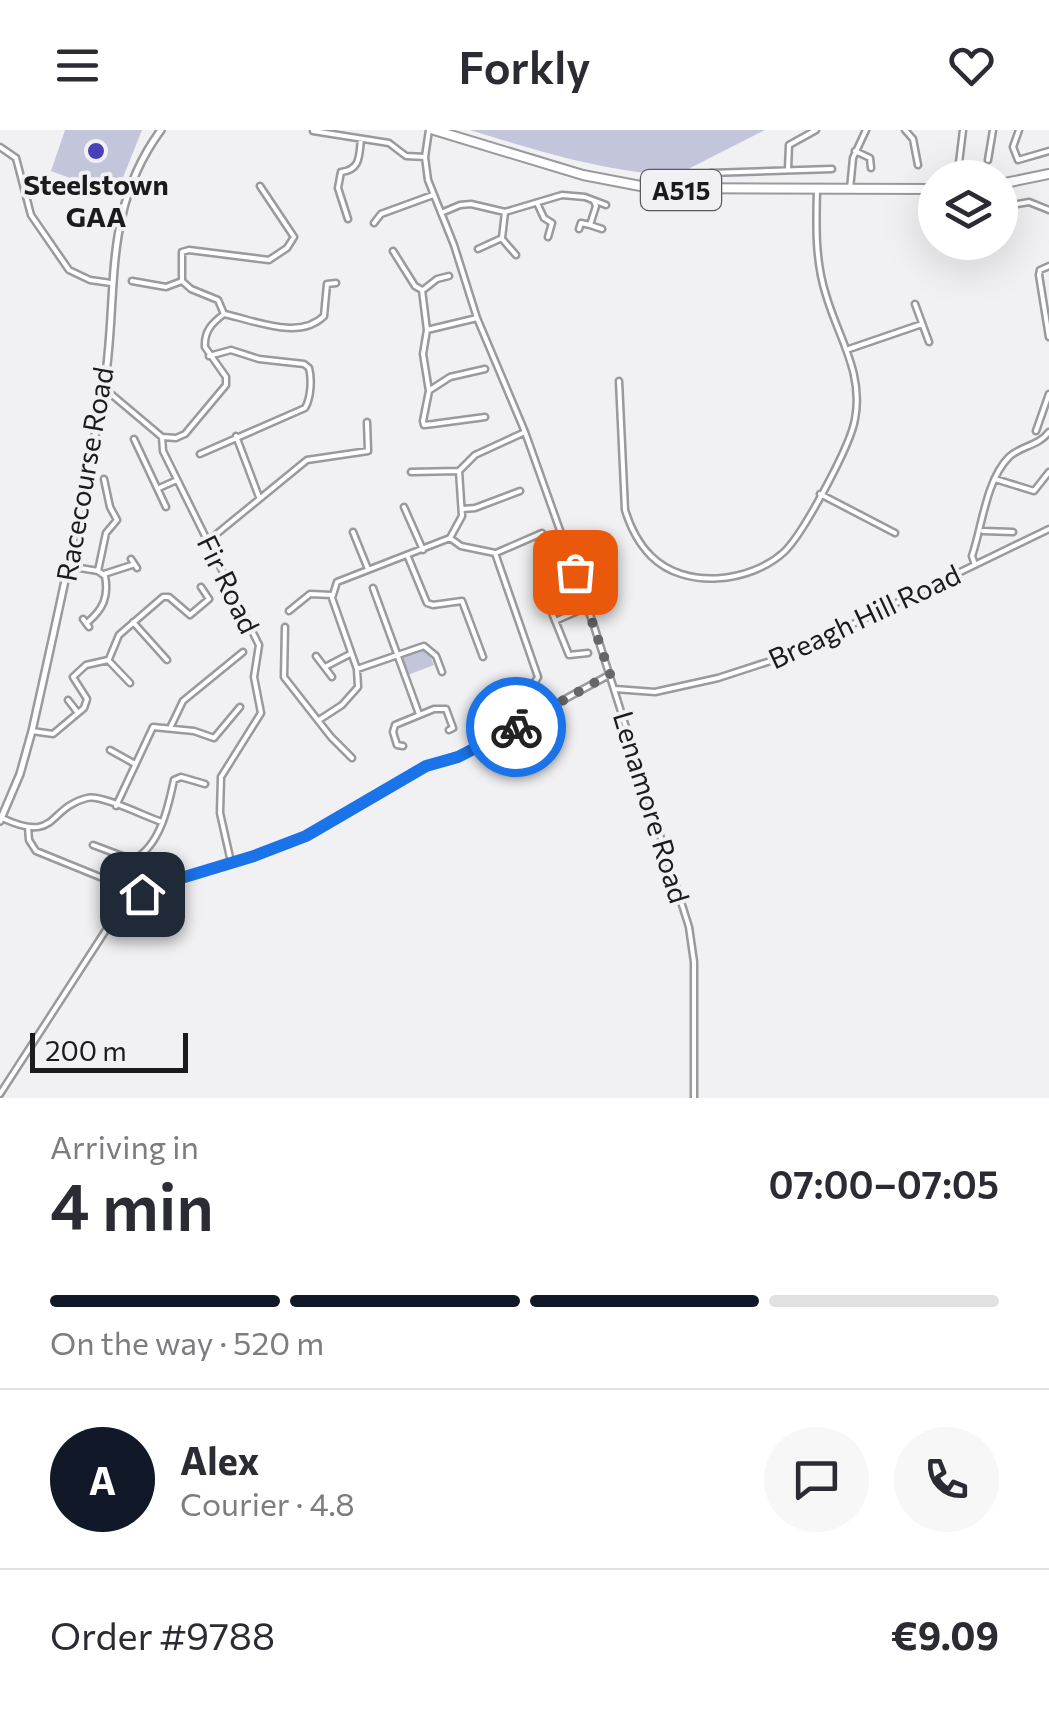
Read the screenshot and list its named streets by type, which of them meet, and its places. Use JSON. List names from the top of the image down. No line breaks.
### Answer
{"streets":{"highway":["A515"],"street":["Racecourse Road","Fir Road","Breagh Hill Road","Lenamore Road"]},"crossings":[["A515","Lenamore Road"],["Breagh Hill Road","Lenamore Road"]],"places":["Steelstown GAA"],"scale_bar":"200 m","page":{"header":"Forkly","scale":"200 m","heading":["4 min","Arriving in","07:00–07:05"],"panel":["Alex","Courier · 4.8","Order #9788","€9.09"],"bar":"On the way · 520 m","round":"A"}}
